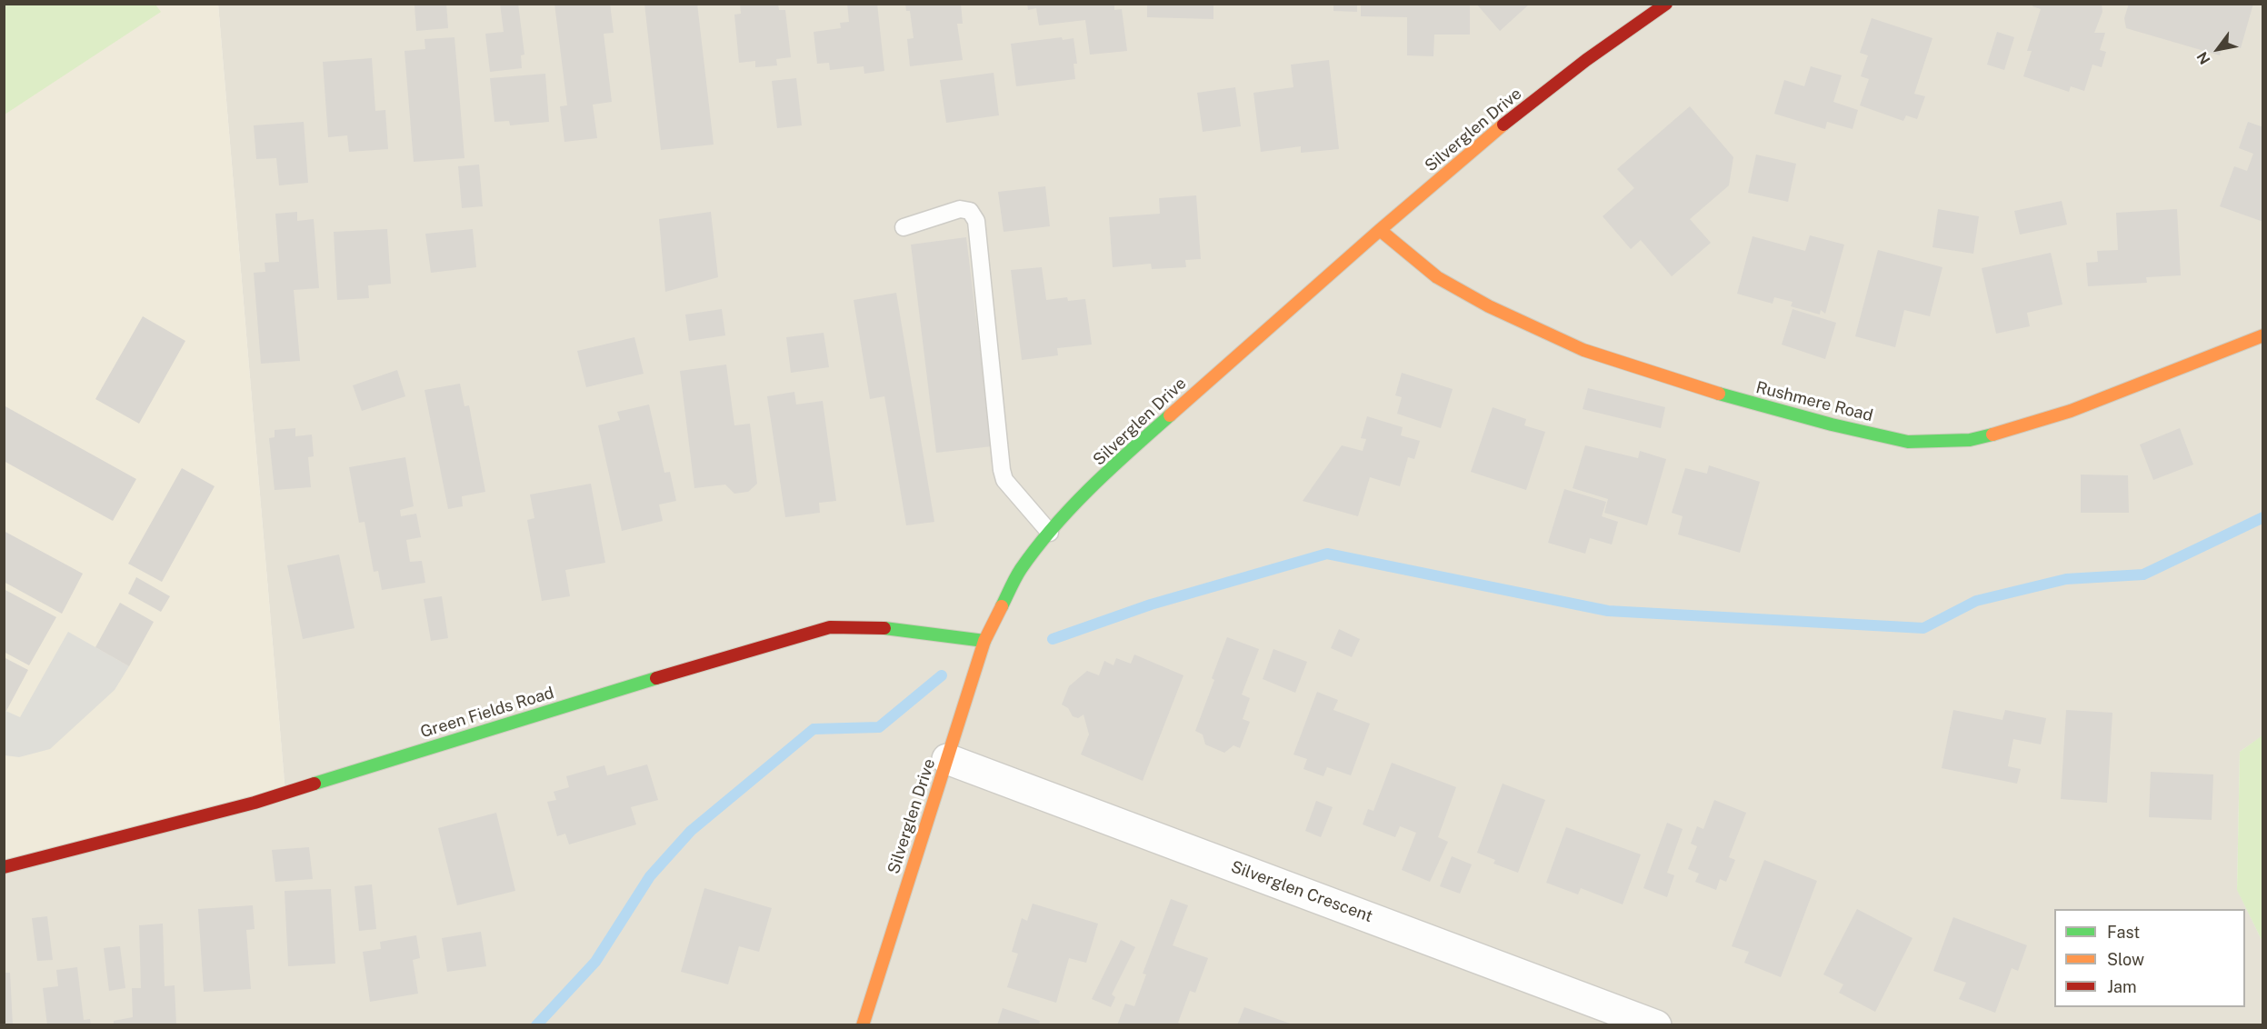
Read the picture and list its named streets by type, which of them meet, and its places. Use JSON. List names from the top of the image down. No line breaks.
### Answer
{"streets":{"street":["Silverglen Drive","Rushmere Road","Green Fields Road","Silverglen Crescent"]},"crossings":[["Silverglen Drive","Rushmere Road"],["Silverglen Drive","Green Fields Road"],["Silverglen Drive","Silverglen Crescent"]],"legend":["Fast","Slow","Jam"],"north":"bottom left"}
